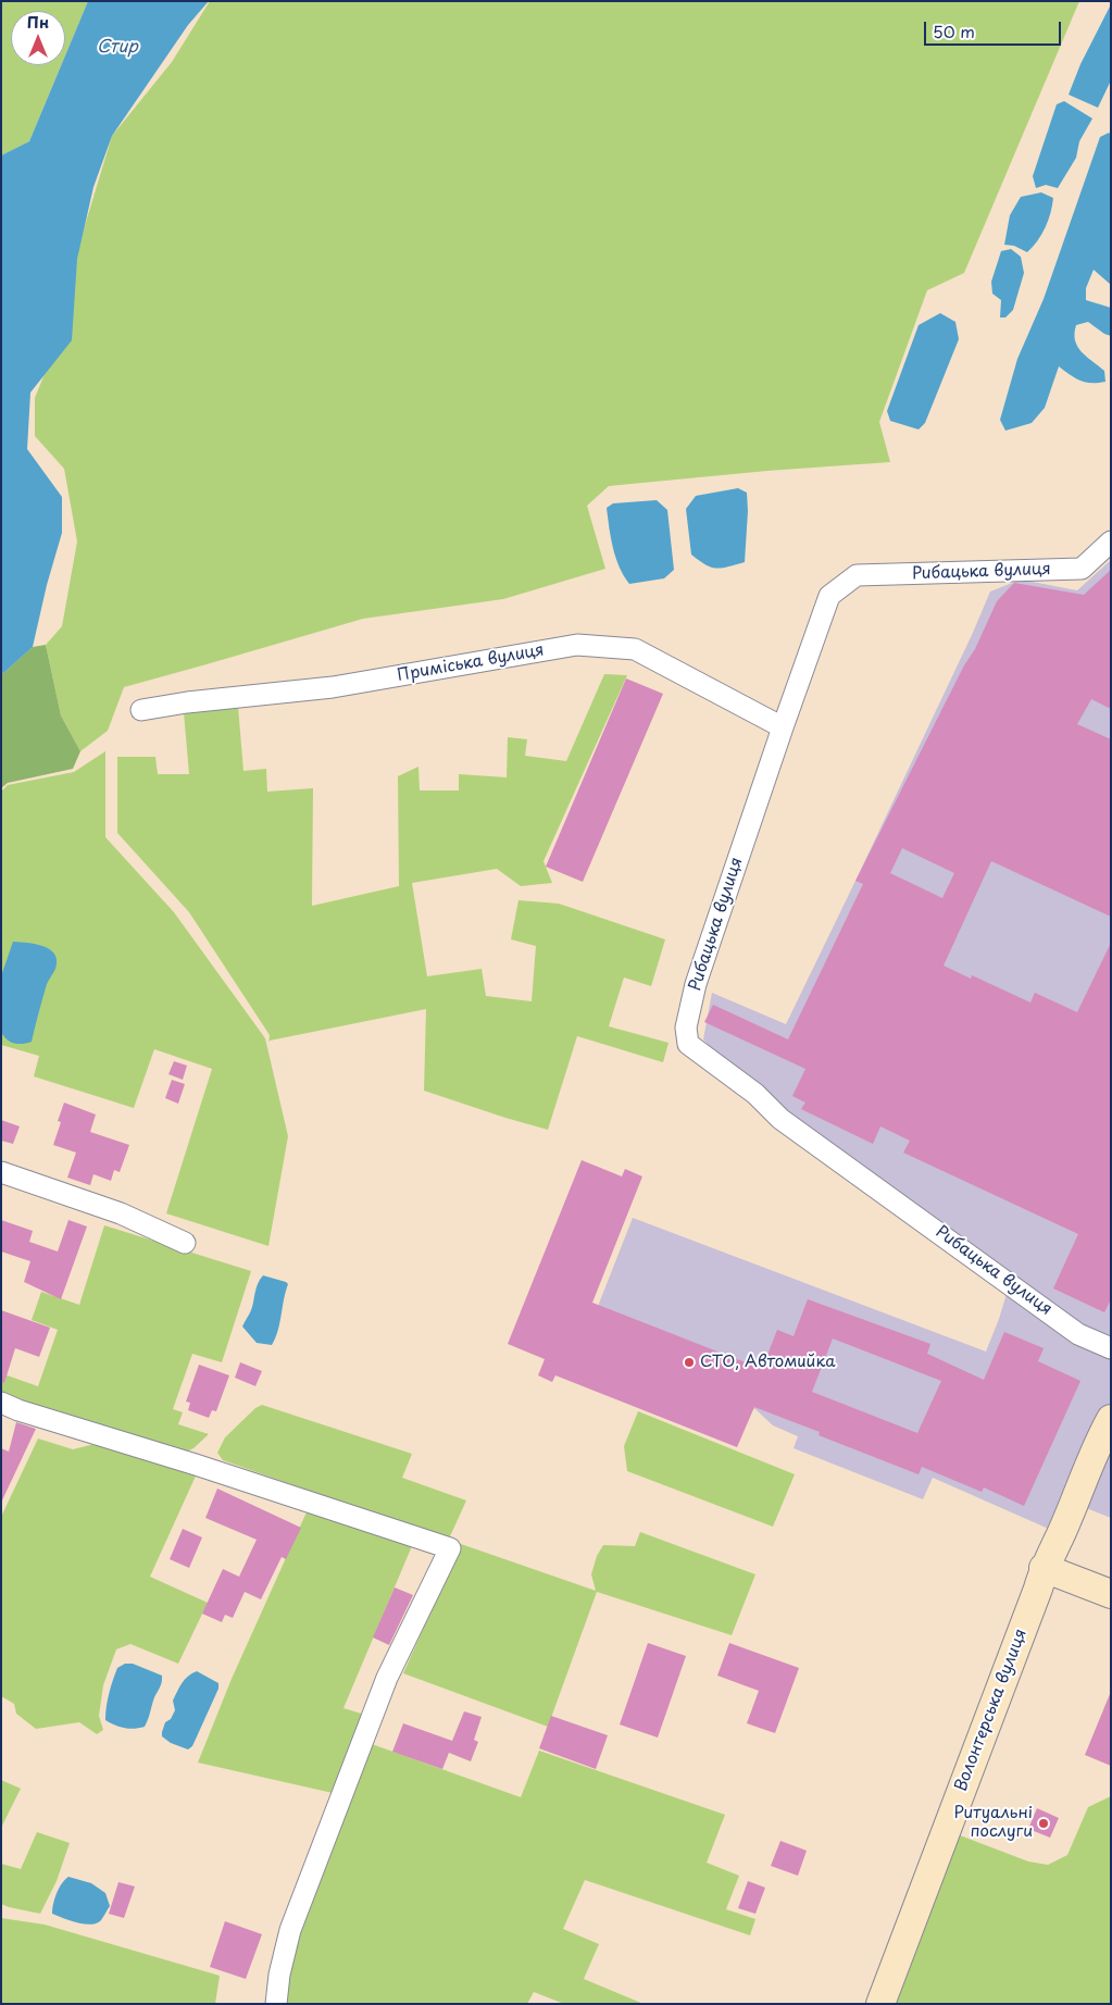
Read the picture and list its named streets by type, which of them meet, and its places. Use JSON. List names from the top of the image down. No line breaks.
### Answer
{"streets":{"street":["Рибацька вулиця","Приміська вулиця","Волонтерська вулиця"]},"crossings":[["Рибацька вулиця","Приміська вулиця"]],"water":["Стир"],"places":["СТО, Автомийка","Ритуальні послуги"],"scale_bar":"50 m","north":"top"}
